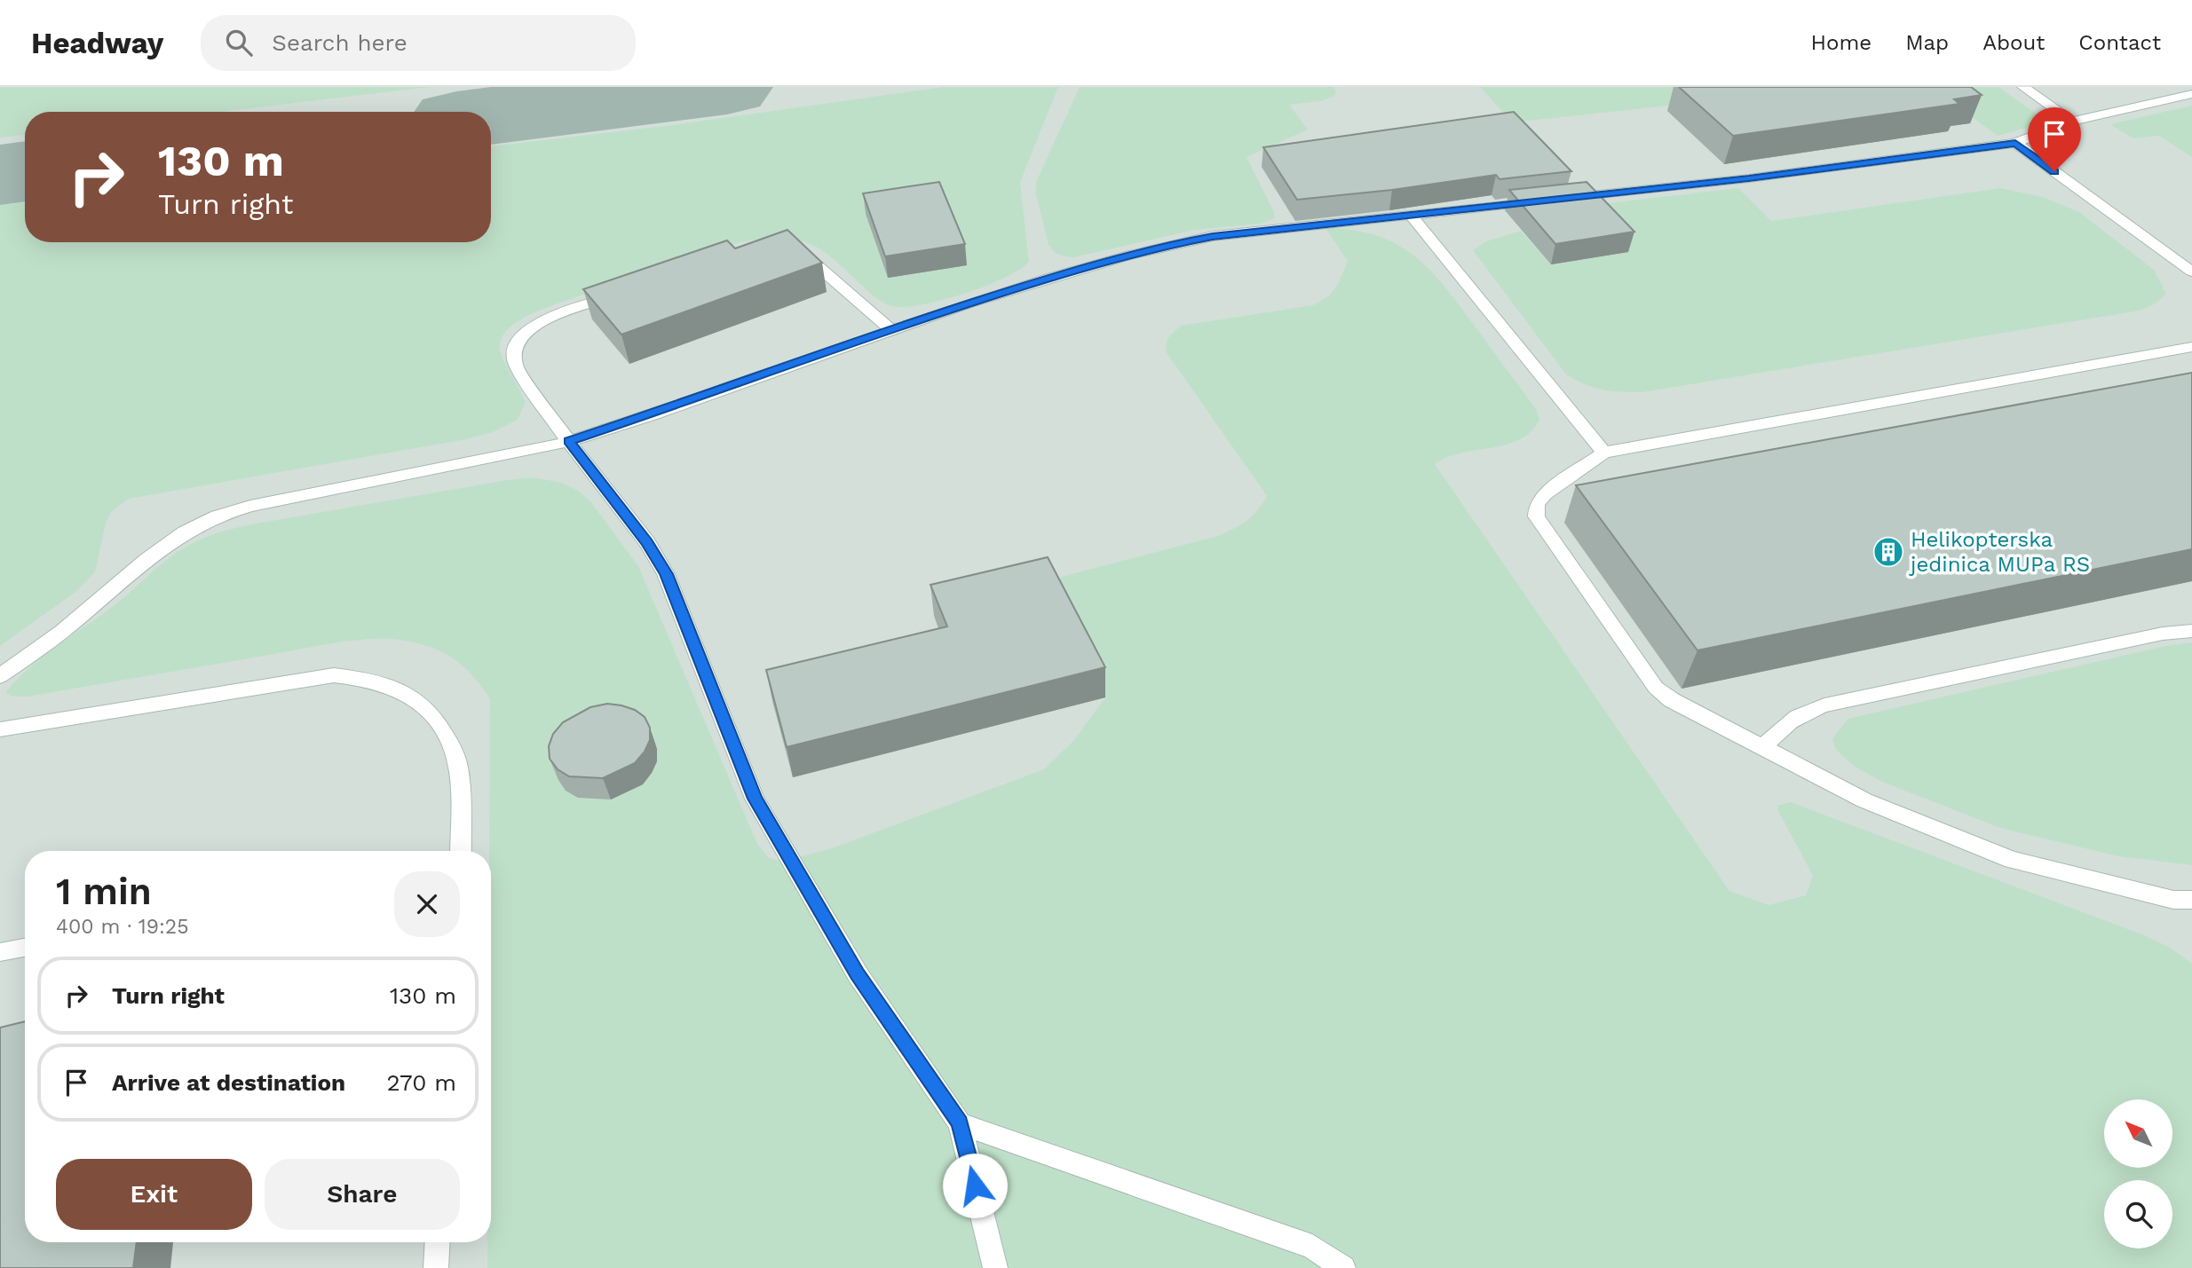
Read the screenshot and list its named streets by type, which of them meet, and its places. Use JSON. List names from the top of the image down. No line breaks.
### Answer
{"places":{"building":["Helikopterska jedinica MUPa RS"]},"north":"top left","page":{"header":"Headway","search":"Search here","nav":["Home","Map","About","Contact"],"turn":["130 m","Turn right"],"heading":["1 min","400 m · 19:25"],"list":[{"name":"Turn right","value":"130 m"},{"name":"Arrive at destination","value":"270 m"}],"buttons":["Exit","Share"]}}
